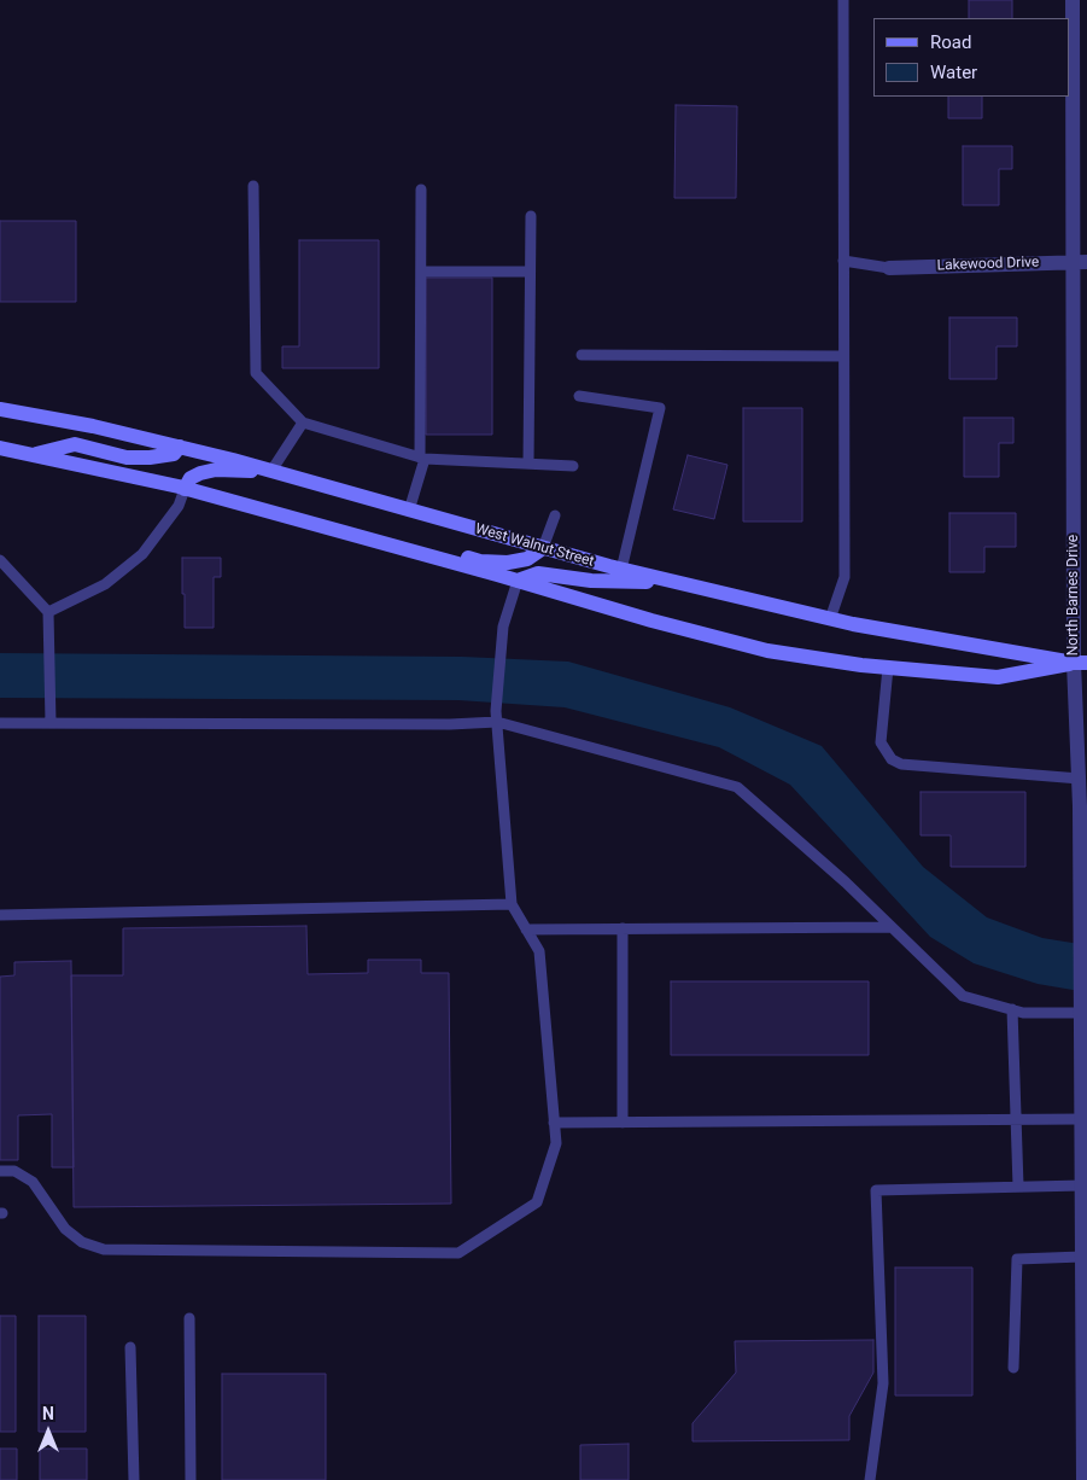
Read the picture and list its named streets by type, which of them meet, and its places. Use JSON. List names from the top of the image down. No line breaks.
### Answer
{"streets":{"main road":["West Walnut Street"],"street":["Lakewood Drive","North Barnes Drive"]},"crossings":[["Lakewood Drive","North Barnes Drive"],["West Walnut Street","North Barnes Drive"]],"legend":["Road","Water"],"north":"top"}
